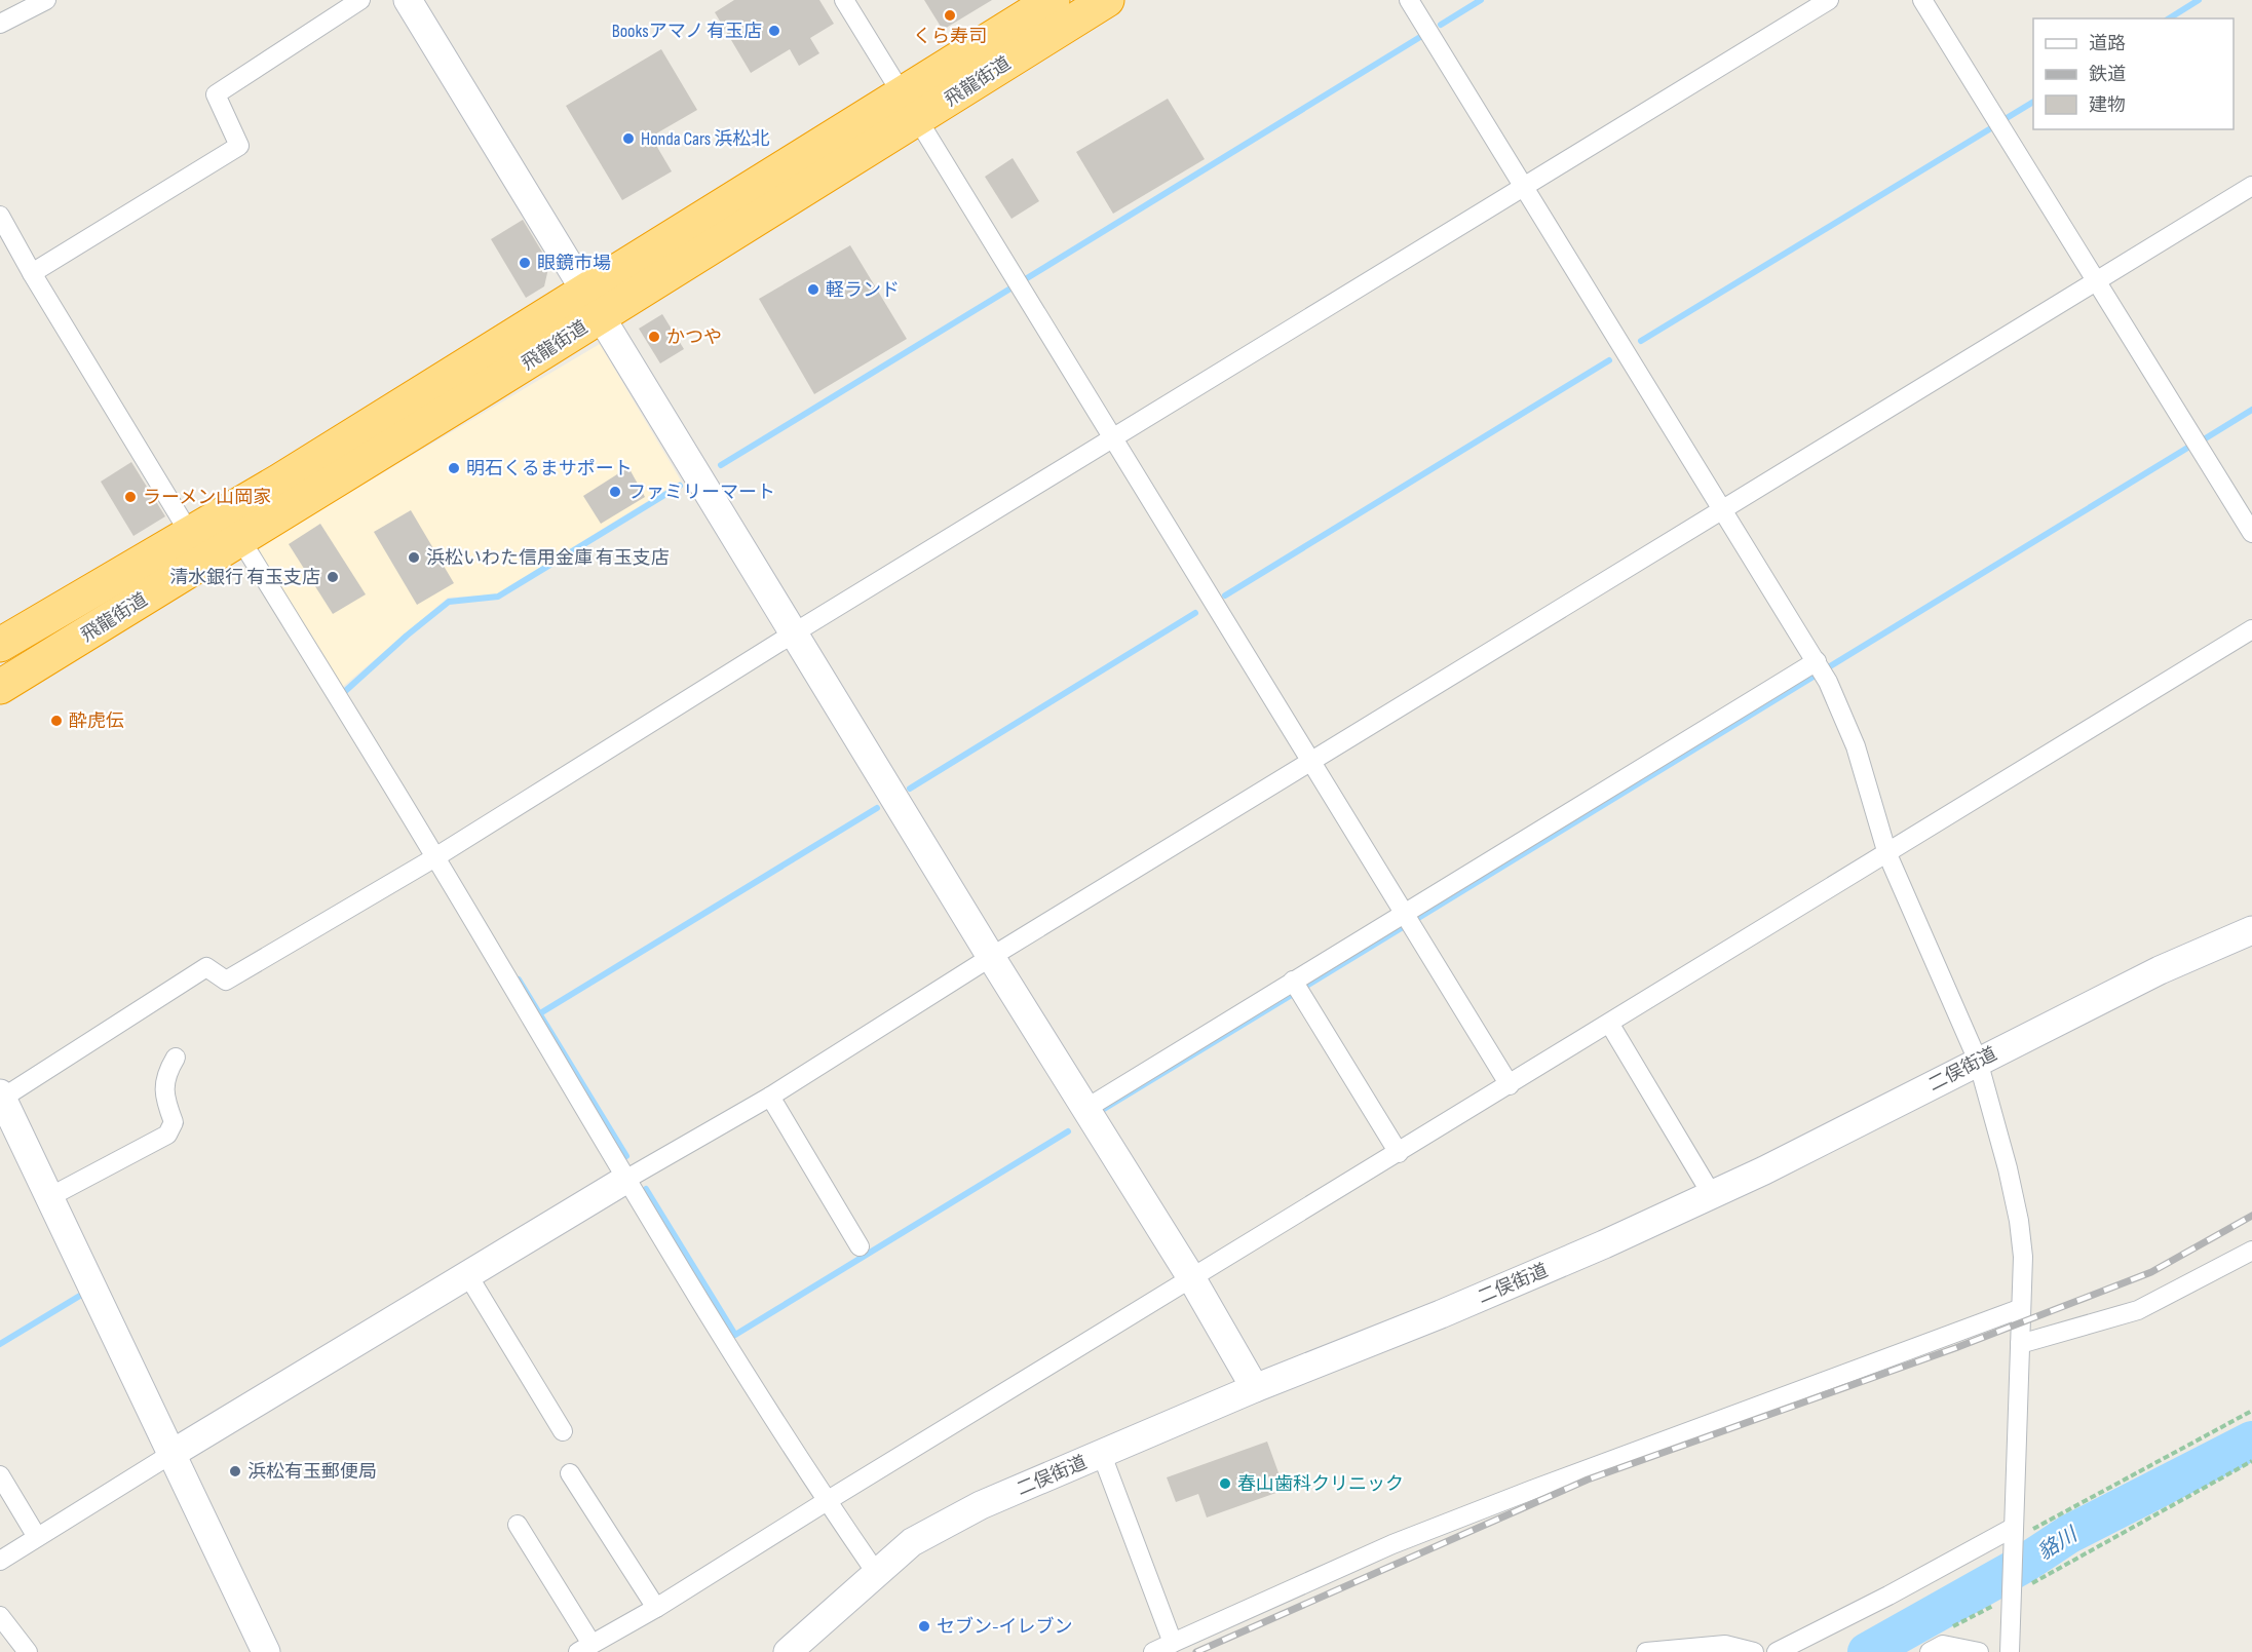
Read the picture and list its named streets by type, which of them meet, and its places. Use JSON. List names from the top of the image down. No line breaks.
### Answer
{"streets":{"highway":["飛龍街道"],"street":["二俣街道"]},"water":["貉川"],"places":["くら寿司","Booksアマノ 有玉店","Honda Cars 浜松北","眼鏡市場","軽ランド","かつや","明石くるまサポート","ファミリーマート","ラーメン山岡家","浜松いわた信用金庫 有玉支店","清水銀行 有玉支店","酔虎伝","浜松有玉郵便局","春山歯科クリニック","セブン-イレブン"],"legend":["道路","鉄道","建物"]}
